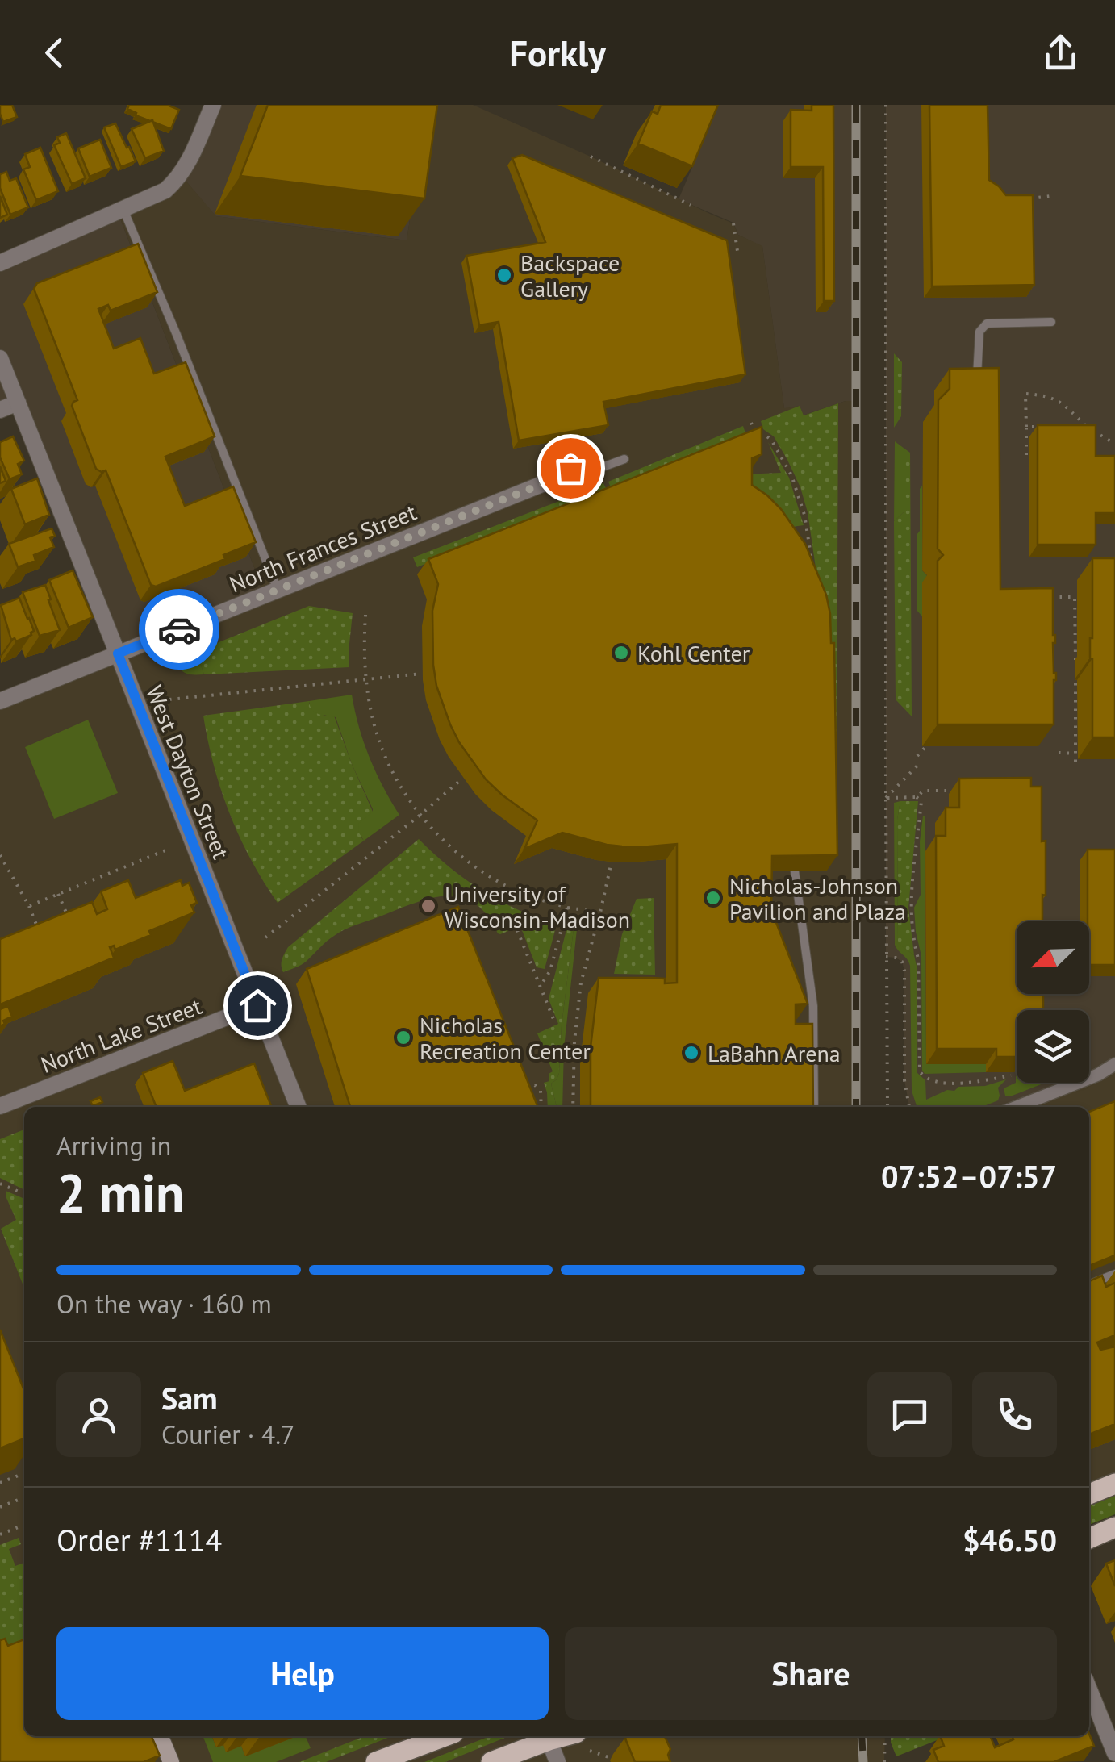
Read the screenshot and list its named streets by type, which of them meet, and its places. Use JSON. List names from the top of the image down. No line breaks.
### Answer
{"streets":{"street":["North Frances Street","West Dayton Street","North Lake Street"]},"crossings":[["North Frances Street","West Dayton Street"],["West Dayton Street","North Lake Street"]],"places":["Backspace Gallery","Kohl Center","Nicholas-Johnson Pavilion and Plaza","University of Wisconsin-Madison","Nicholas Recreation Center","LaBahn Arena"],"north":"bottom left","page":{"header":"Forkly","heading":["2 min","Arriving in","07:52–07:57"],"panel":["Sam","Courier · 4.7","Order #1114","$46.50"],"bar":"On the way · 160 m","buttons":["Help","Share"]}}
